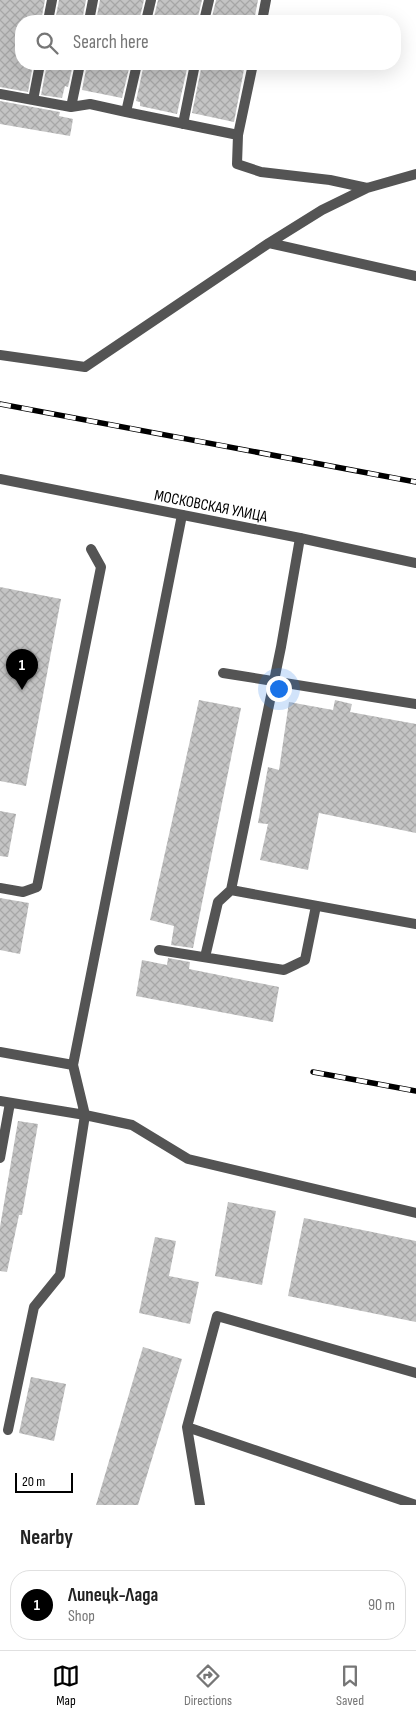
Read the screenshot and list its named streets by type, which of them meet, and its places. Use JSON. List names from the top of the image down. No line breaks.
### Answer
{"streets":{"street":["МОСКОВСКАЯ УЛИЦА"]},"scale_bar":"20 m","page":{"search":"Search here","pins":"1","scale":"20 m","heading":"Nearby","list":[{"mark":"1","name":"Липецк-Лада","note":"Shop","value":"90 m"}],"nav":["Map","Directions","Saved"]}}
